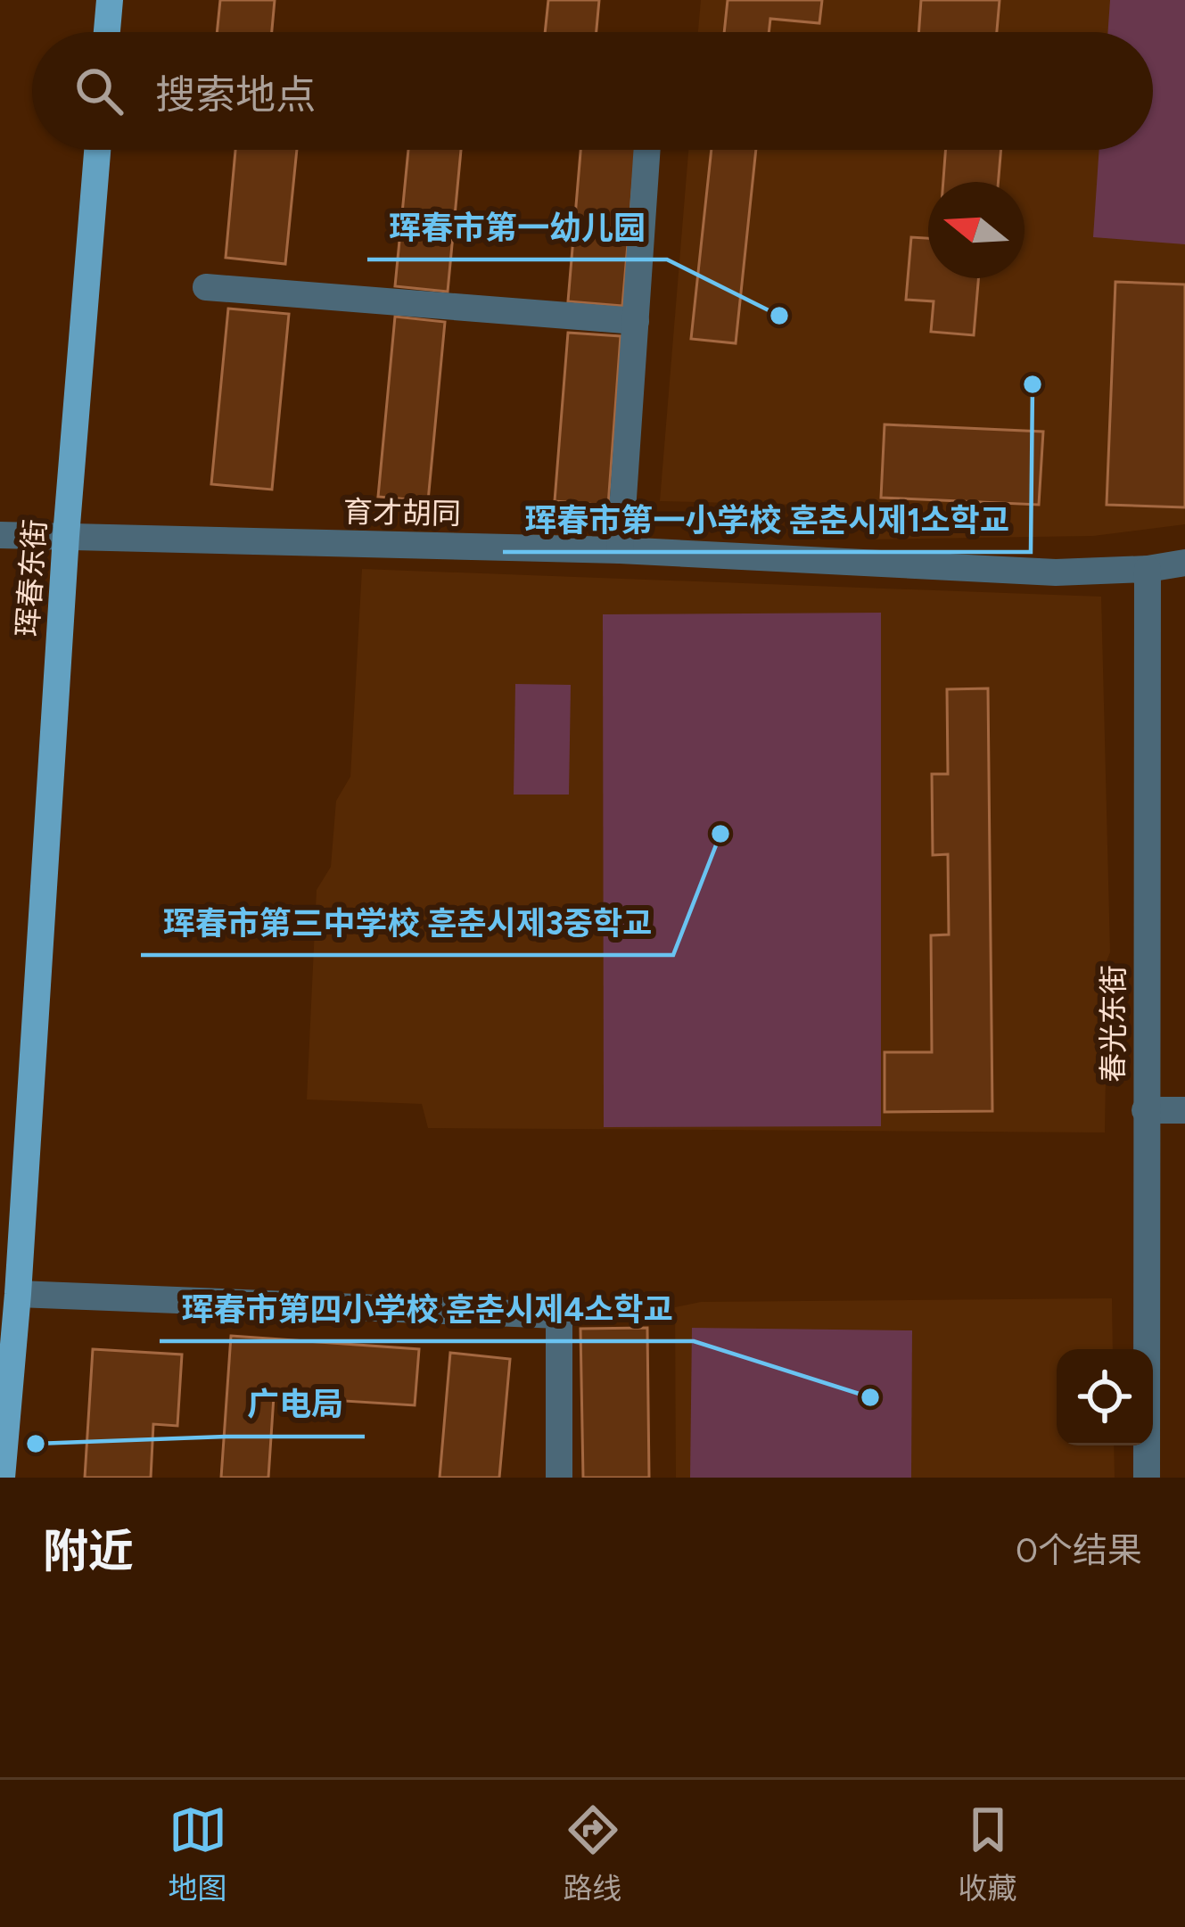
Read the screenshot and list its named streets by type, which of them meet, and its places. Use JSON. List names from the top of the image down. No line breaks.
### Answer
{"streets":{"main road":["珲春东街"],"street":["育才胡同","春光东街"]},"crossings":[["育才胡同","珲春东街"],["育才胡同","春光东街"]],"places":["珲春市第一幼儿园","珲春市第一小学校 훈춘시제1소학교","珲春市第三中学校 훈춘시제3중학교","珲春市第四小学校 훈춘시제4소학교","广电局"],"north":"left","page":{"search":"搜索地点","heading":["附近","0个结果"],"nav":["地图","路线","收藏"]}}
